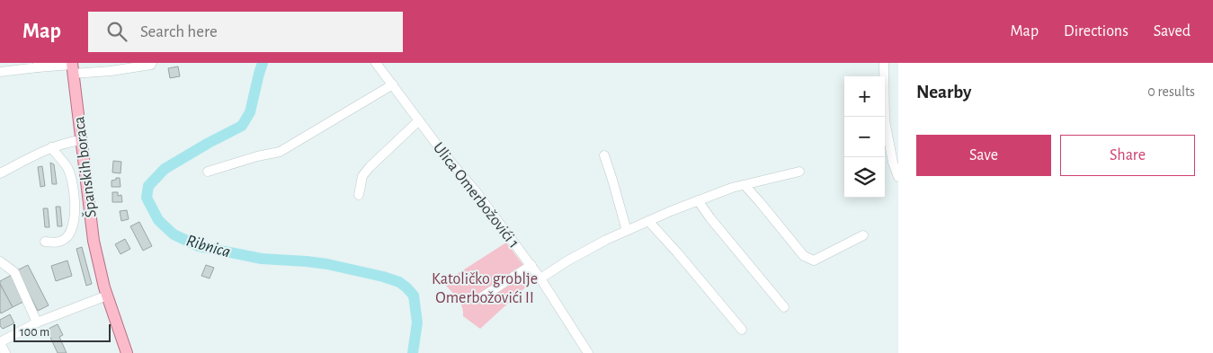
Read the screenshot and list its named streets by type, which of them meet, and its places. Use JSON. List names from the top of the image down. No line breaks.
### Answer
{"streets":{"main road":["Španskih boraca"],"street":["Ulica Omerbožovići 1"]},"water":["Ribnica"],"parks":["Katoličko groblje Omerbožovići II"],"scale_bar":"100 m","page":{"header":"Map","search":"Search here","nav":["Map","Directions","Saved"],"heading":["Nearby","0 results"],"map_buttons":["+","−"],"buttons":["Save","Share"],"scale":"100 m"}}
